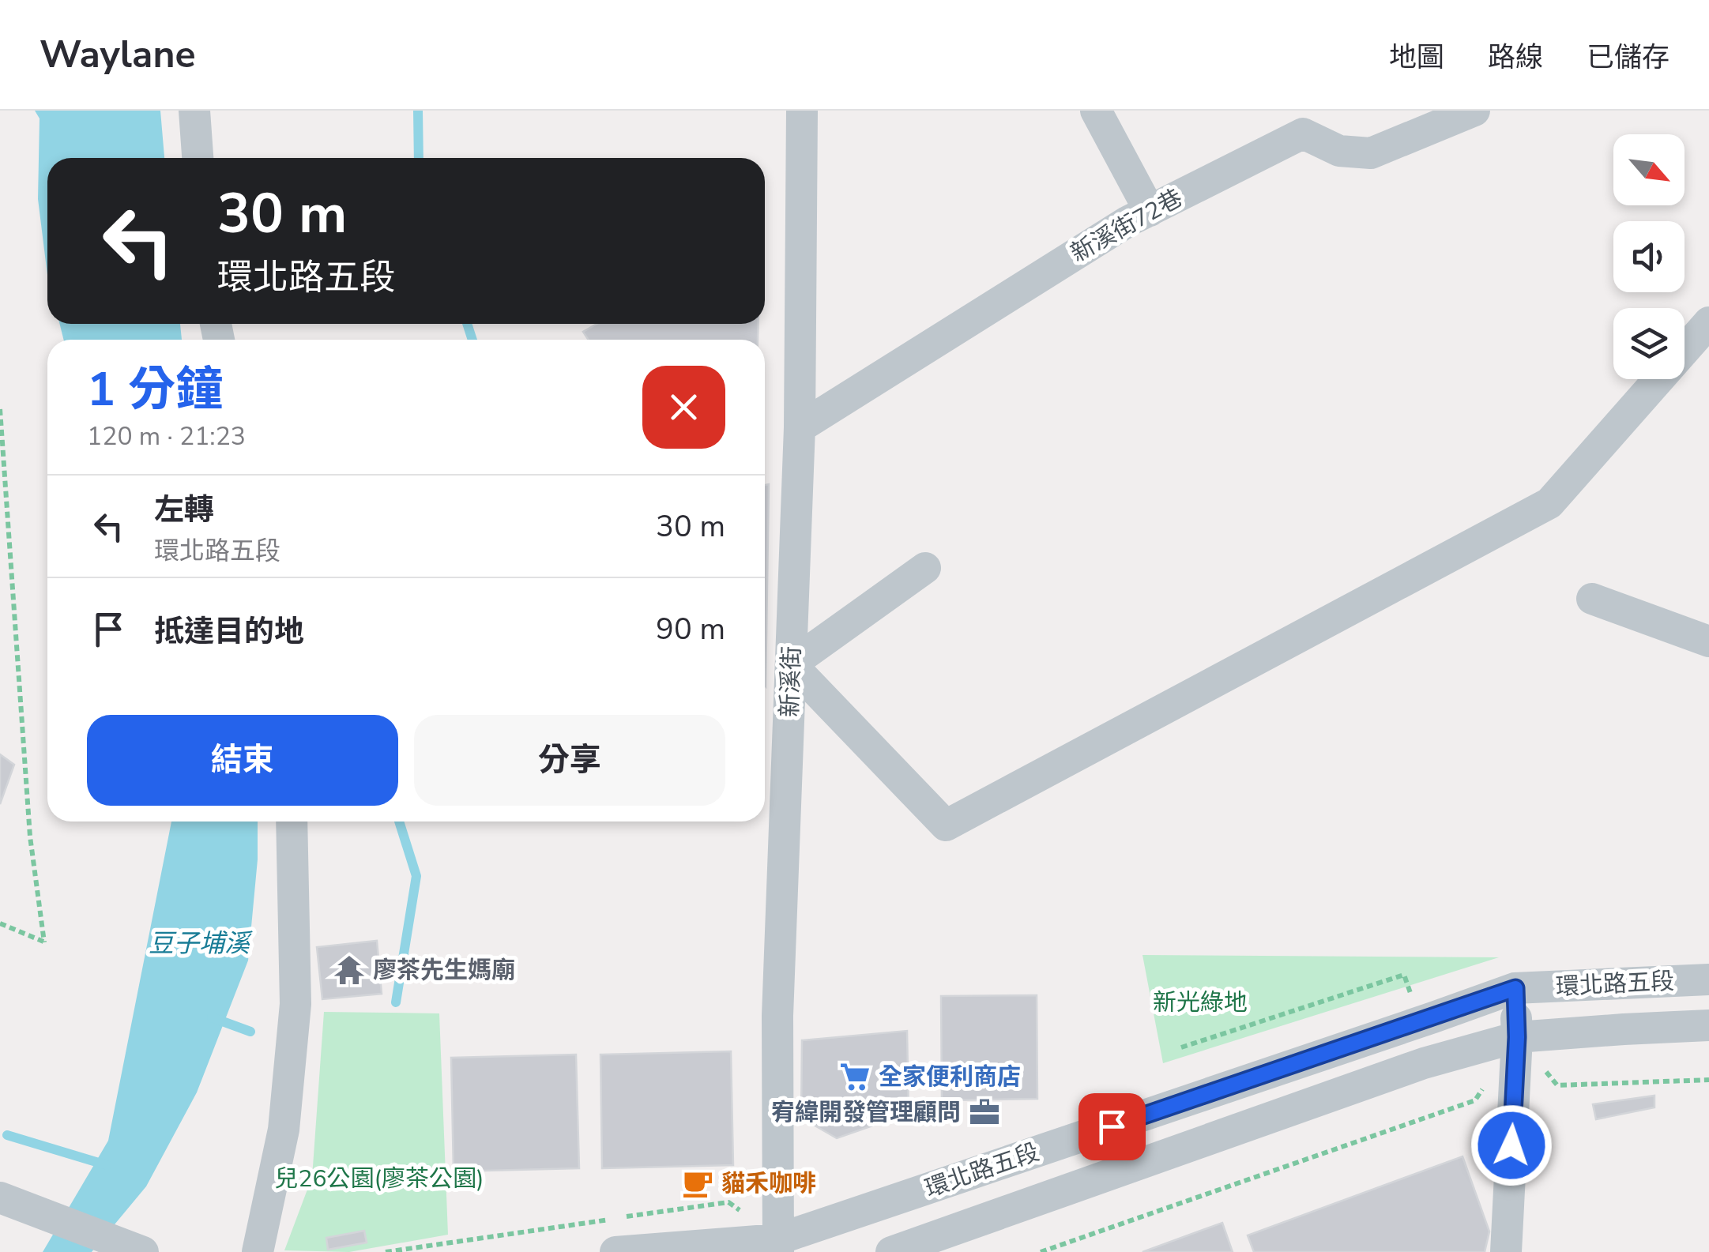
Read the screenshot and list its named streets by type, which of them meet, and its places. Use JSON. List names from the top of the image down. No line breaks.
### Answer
{"streets":{"street":["新溪街72巷","新溪街","環北路五段"]},"crossings":[["新溪街72巷","新溪街"],["新溪街","環北路五段"]],"water":["豆子埔溪"],"parks":["新光綠地","兒26公園(廖茶公園)"],"places":{"temple":["廖茶先生媽廟"],"supermarket":["全家便利商店"],"office":["宥緯開發管理顧問"],"cafe":["貓禾咖啡"]},"north":"bottom right","page":{"header":"Waylane","nav":["地圖","路線","已儲存"],"turn":["30 m","環北路五段"],"heading":["1 分鐘","120 m · 21:23"],"list":[{"name":"左轉","note":"環北路五段","value":"30 m"},{"name":"抵達目的地","value":"90 m"}],"buttons":["結束","分享"]}}
